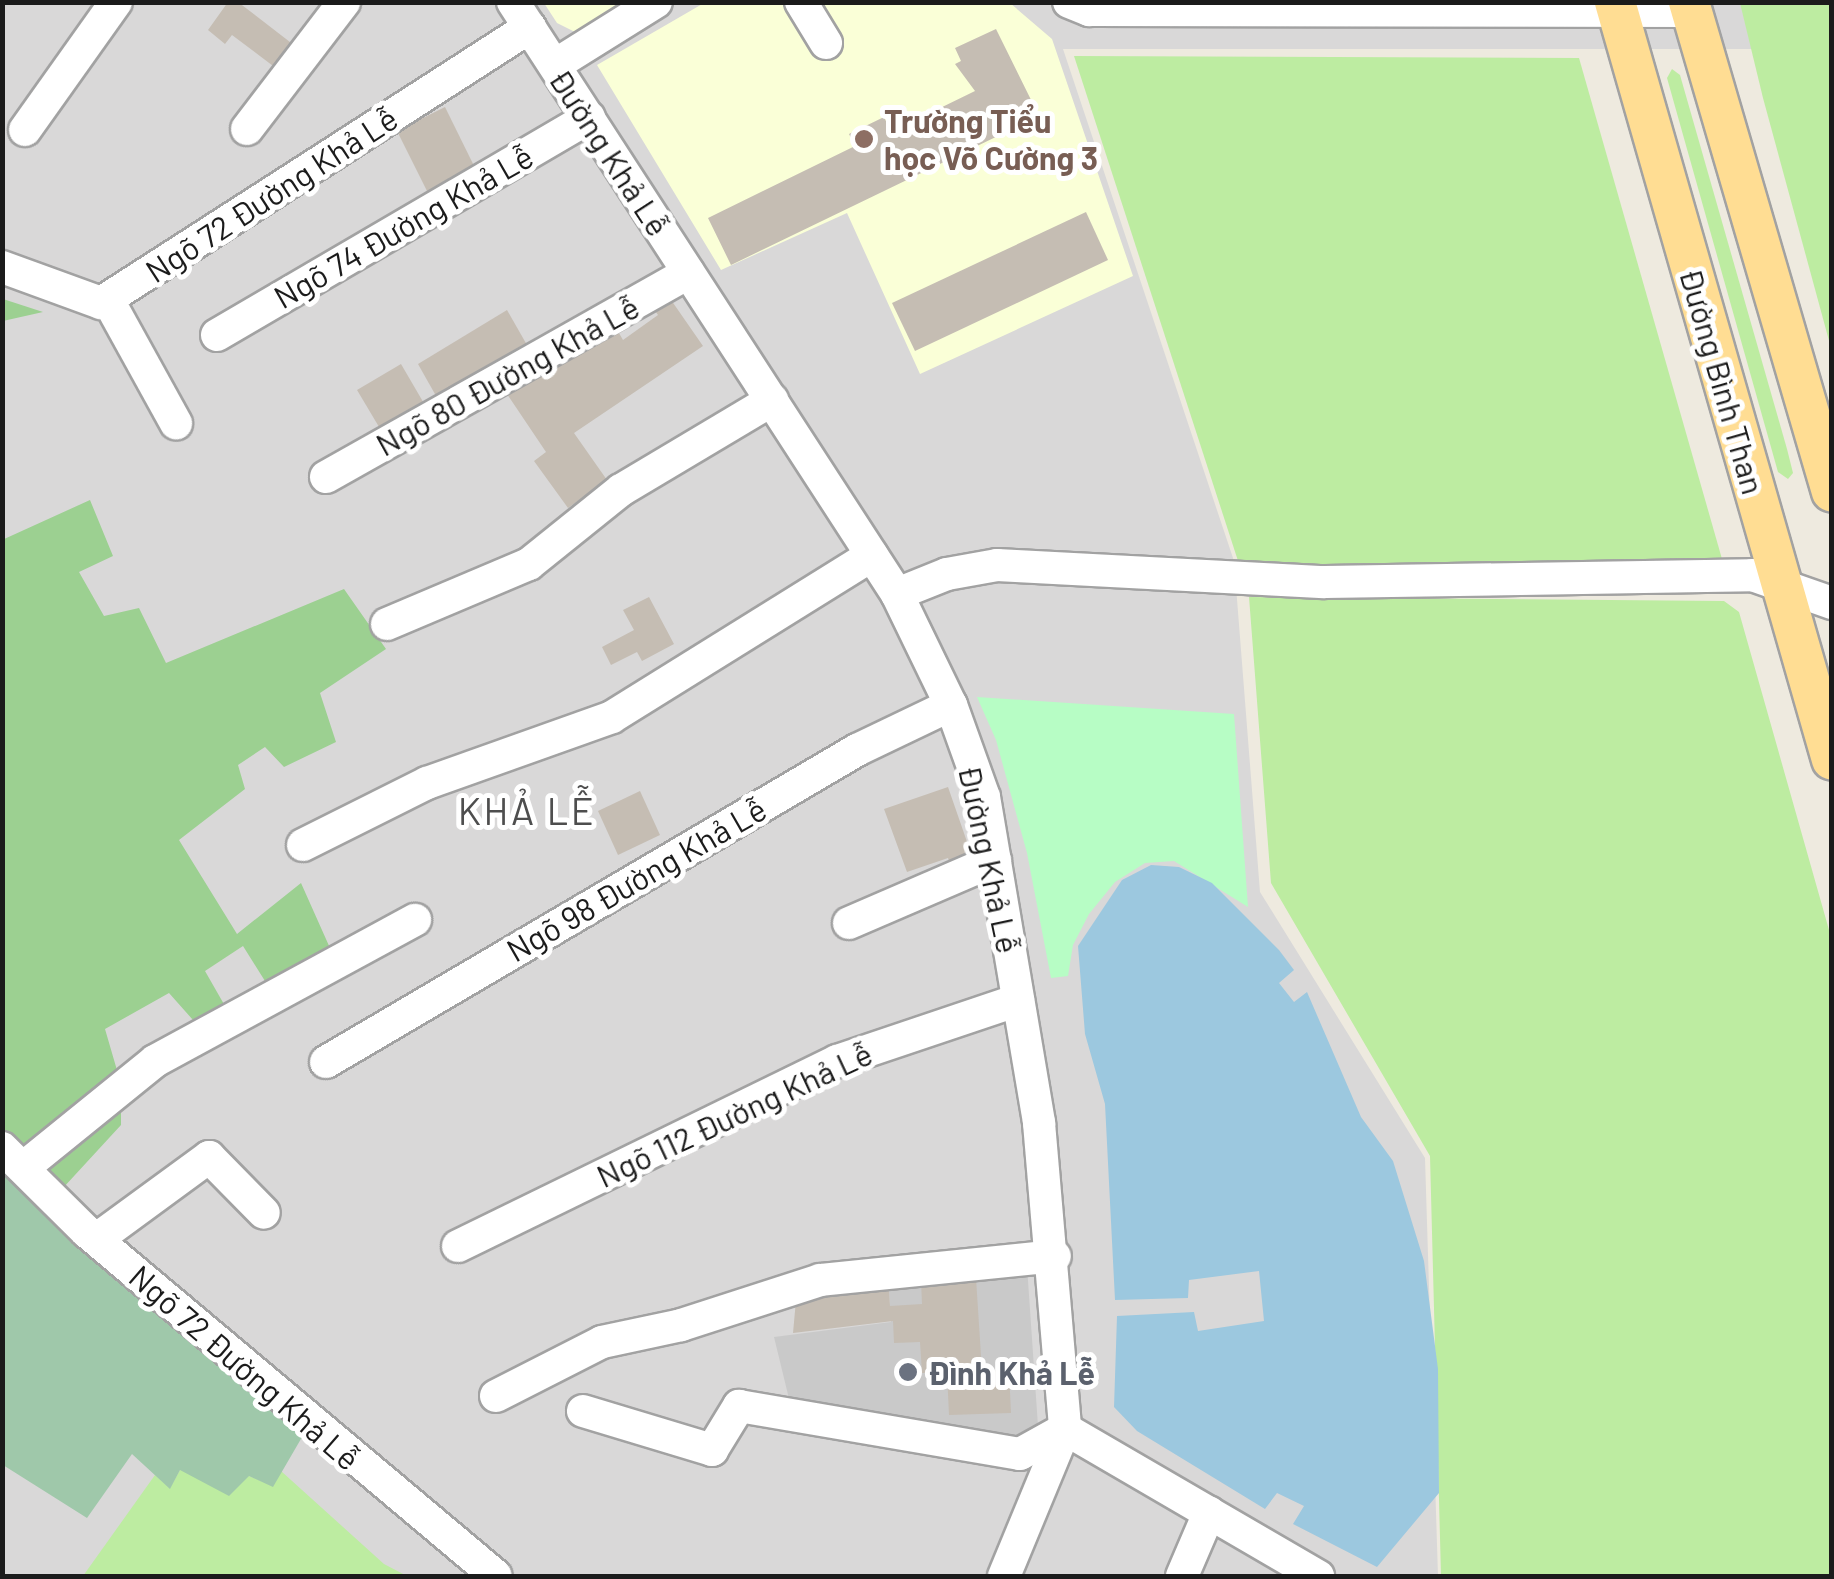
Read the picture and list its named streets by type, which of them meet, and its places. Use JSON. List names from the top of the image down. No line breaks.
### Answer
{"streets":{"main road":["Đường Bình Than"],"street":["Đường Khả Lễ","Ngõ 72 Đường Khả Lễ","Ngõ 74 Đường Khả Lễ","Ngõ 80 Đường Khả Lễ","Ngõ 98 Đường Khả Lễ","Ngõ 112 Đường Khả Lễ"]},"crossings":[["Đường Khả Lễ","Ngõ 72 Đường Khả Lễ"],["Đường Khả Lễ","Ngõ 74 Đường Khả Lễ"],["Đường Khả Lễ","Ngõ 80 Đường Khả Lễ"],["Đường Khả Lễ","Ngõ 98 Đường Khả Lễ"],["Đường Khả Lễ","Ngõ 112 Đường Khả Lễ"]],"districts":["KHẢ LỄ"],"places":["Trường Tiểu học Võ Cường 3","Đình Khả Lễ"]}
